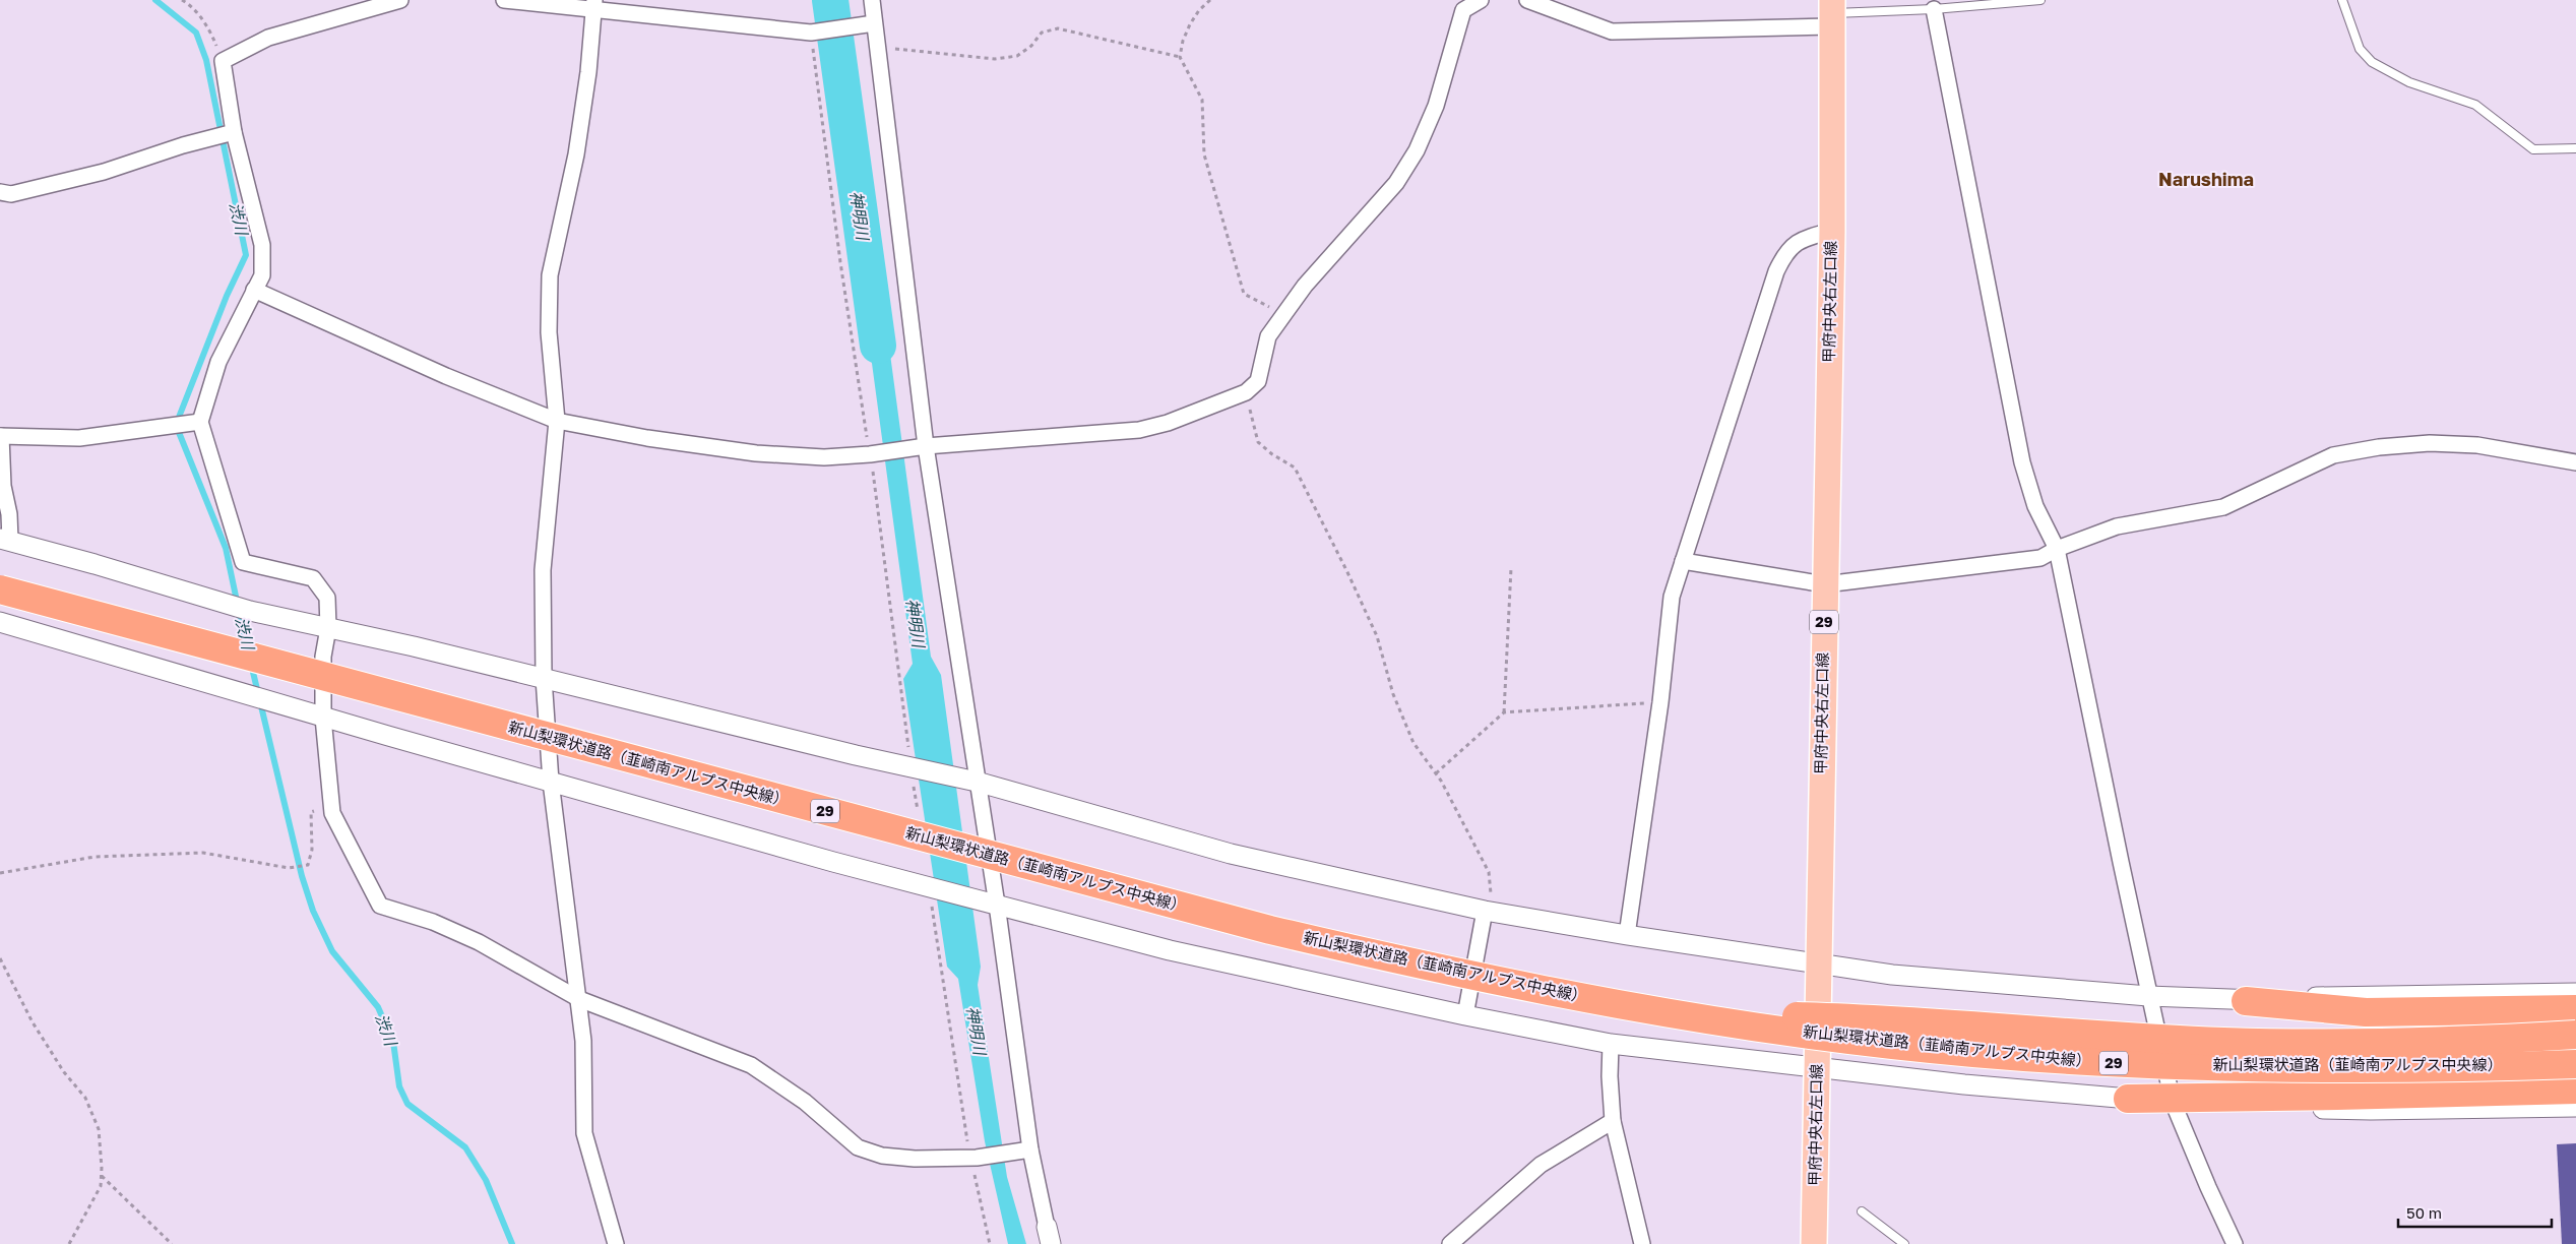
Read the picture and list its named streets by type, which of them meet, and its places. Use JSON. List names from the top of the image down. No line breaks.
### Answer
{"streets":{"highway":["29","新山梨環状道路（韮崎南アルプス中央線）"],"main road":["甲府中央右左口線"]},"districts":["Narushima"],"water":["神明川","渋川"],"scale_bar":"50 m"}
